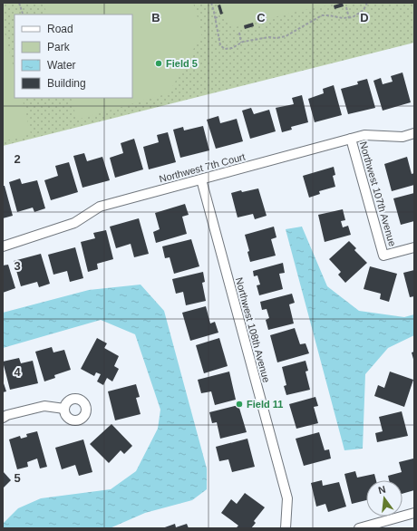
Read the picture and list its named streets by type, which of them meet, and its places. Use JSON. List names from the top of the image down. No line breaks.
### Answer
{"streets":{"street":["Northwest 7th Court","Northwest 107th Avenue","Northwest 108th Avenue"]},"crossings":[["Northwest 7th Court","Northwest 107th Avenue"],["Northwest 7th Court","Northwest 108th Avenue"]],"places":["Field 5","Field 11"],"legend":["Road","Park","Water","Building"],"north":"top","grid":{"columns":["B","C","D"],"rows":["2","3","4","5"]}}
